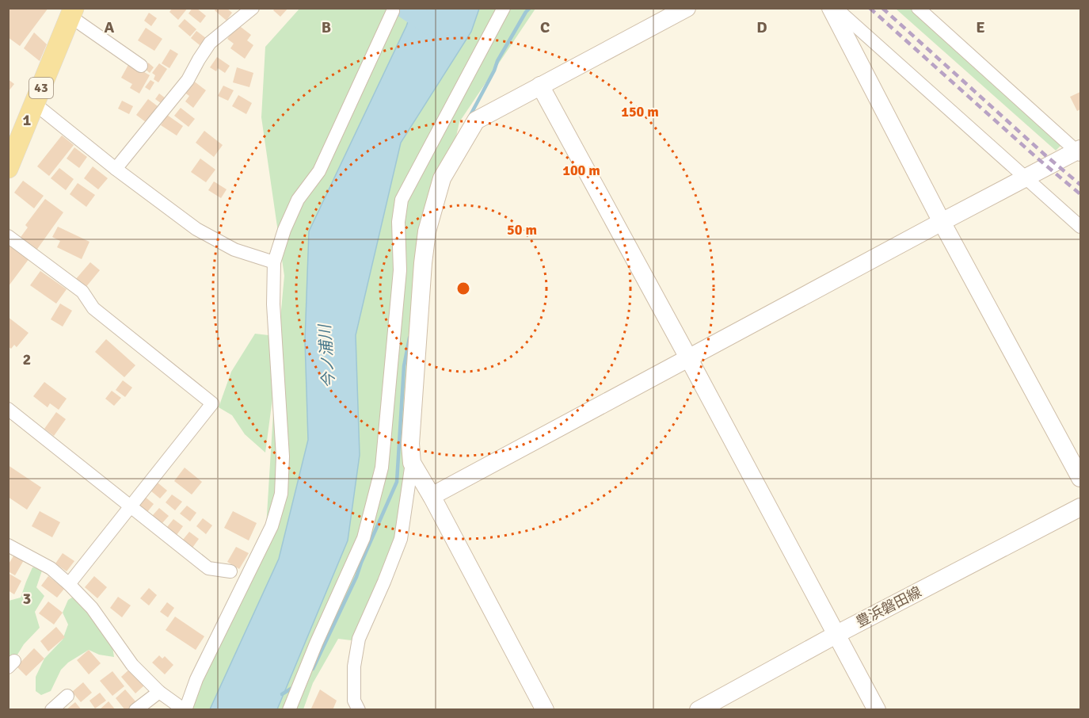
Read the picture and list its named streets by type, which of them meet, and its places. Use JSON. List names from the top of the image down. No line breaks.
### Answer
{"streets":{"main road":["43"],"street":["豊浜磐田線"]},"water":["今ノ浦川"],"grid":{"columns":["A","B","C","D","E"],"rows":["1","2","3"]},"rings":["150 m","100 m","50 m"]}
